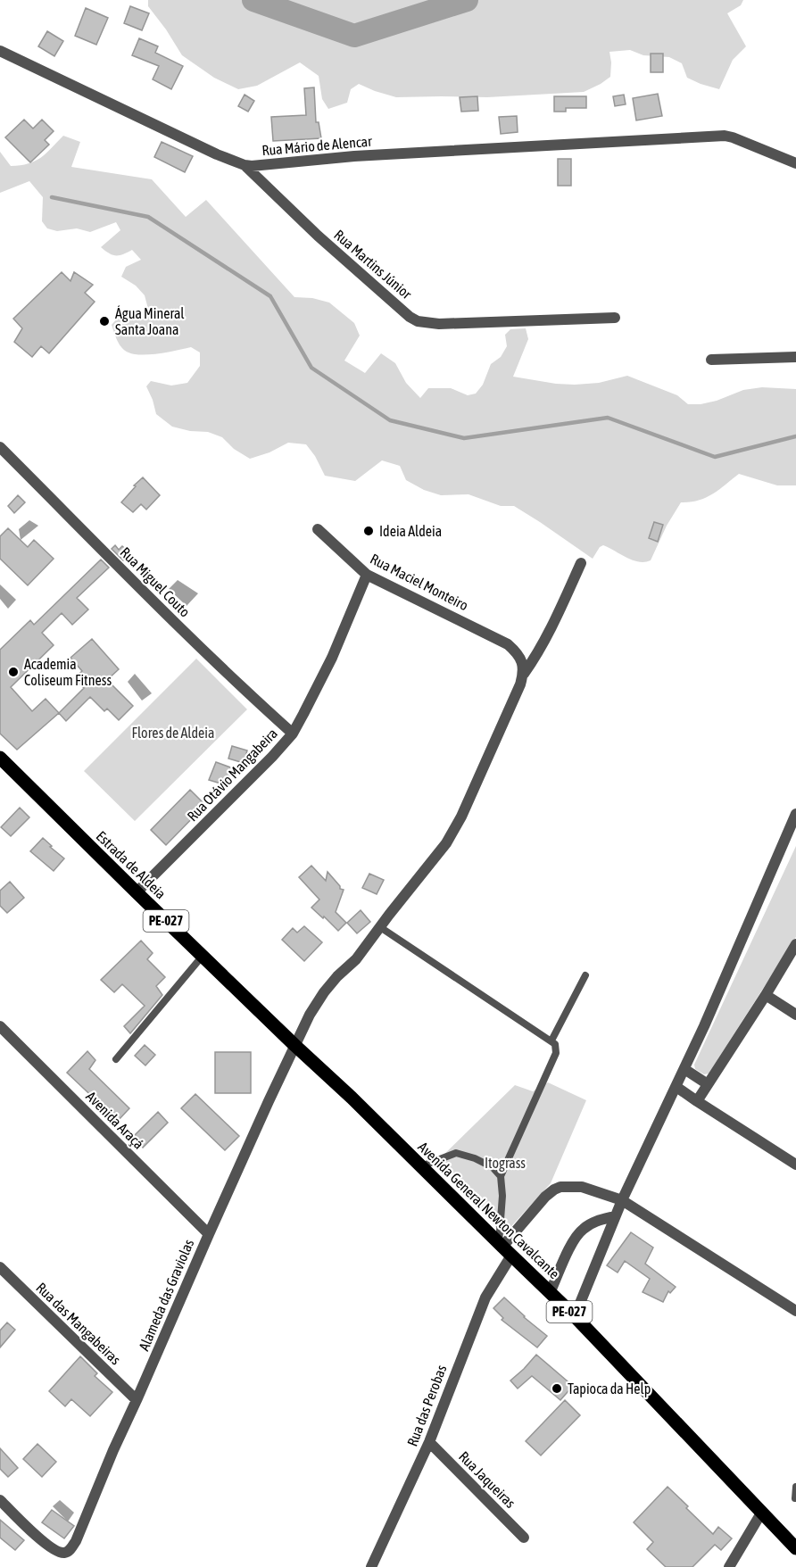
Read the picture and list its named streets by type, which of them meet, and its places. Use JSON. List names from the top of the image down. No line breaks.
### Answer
{"streets":{"main road":["Estrada de Aldeia","PE-027","Avenida General Newton Cavalcante"],"street":["Rua Mário de Alencar","Rua Martins Júnior","Rua Miguel Couto","Rua Maciel Monteiro","Rua Otávio Mangabeira","Avenida Araçá","Alameda das Graviolas","Rua das Mangabeiras","Rua das Perobas","Rua Jaqueiras"]},"crossings":[["Rua Mário de Alencar","Rua Martins Júnior"],["Rua Miguel Couto","Rua Otávio Mangabeira"],["Rua Maciel Monteiro","Rua Otávio Mangabeira"],["Rua Maciel Monteiro","Alameda das Graviolas"],["Rua Otávio Mangabeira","Estrada de Aldeia"],["Estrada de Aldeia","Avenida General Newton Cavalcante"],["Estrada de Aldeia","Alameda das Graviolas"],["Avenida Araçá","Alameda das Graviolas"],["Avenida General Newton Cavalcante","Rua das Perobas"],["Alameda das Graviolas","Rua das Mangabeiras"],["Rua das Perobas","Rua Jaqueiras"]],"parks":["Flores de Aldeia","Itograss"],"places":["Água Mineral Santa Joana","Ideia Aldeia","Academia Coliseum Fitness","Tapioca da Help"]}
